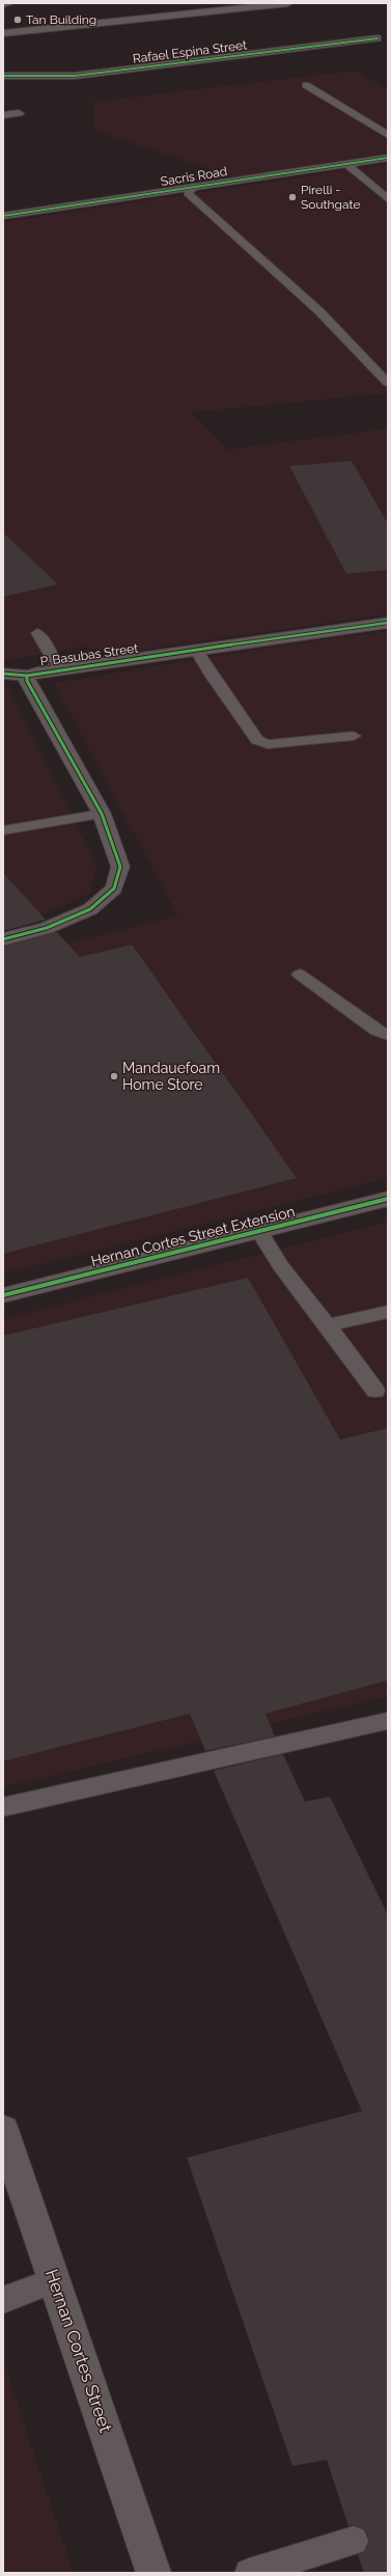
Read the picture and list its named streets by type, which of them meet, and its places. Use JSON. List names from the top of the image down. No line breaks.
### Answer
{"streets":{"street":["Rafael Espina Street","Sacris Road","P. Basubas Street","Hernan Cortes Street Extension","Hernan Cortes Street"]},"places":["Tan Building","Pirelli - Southgate","Mandauefoam Home Store"]}
